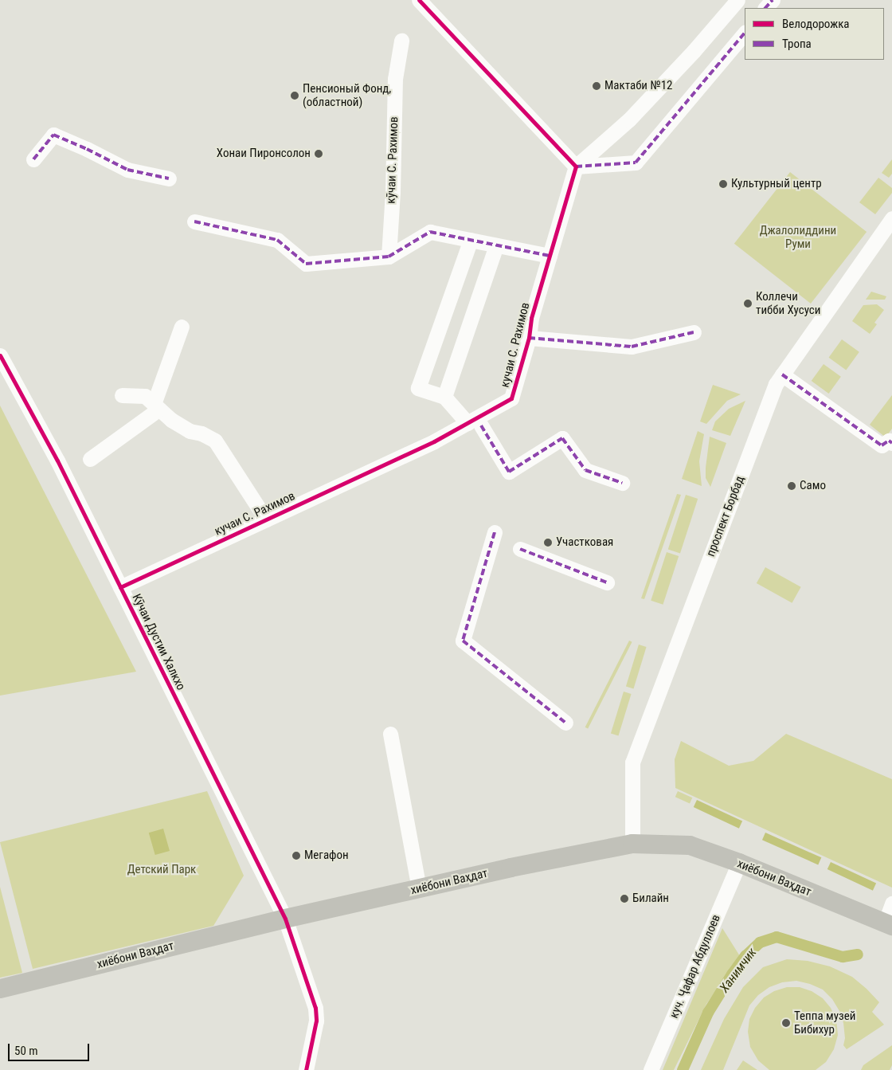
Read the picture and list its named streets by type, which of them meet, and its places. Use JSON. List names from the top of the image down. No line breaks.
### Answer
{"streets":{"main road":["хиёбони Ваҳдат"],"street":["кӯчаи С. Рахимов","кучаи С. Рахимов","проспект Борбад","Кӯчаи Дустии Халкхо","куч. Ҷафар Абдуллоев"]},"crossings":[["кучаи С. Рахимов","Кӯчаи Дустии Халкхо"],["проспект Борбад","хиёбони Ваҳдат"],["Кӯчаи Дустии Халкхо","хиёбони Ваҳдат"],["хиёбони Ваҳдат","куч. Ҷафар Абдуллоев"]],"water":["Ханимчик"],"parks":["Джалолиддини Руми","Детский Парк"],"places":["Мактаби №12","Пенсионый Фонд, (областной)","Хонаи Пиронсолон","Культурный центр","Коллечи тибби Хусуси","Само","Участковая","Мегафон","Билайн","Теппа музей Бибихур"],"legend":["Велодорожка","Тропа"],"scale_bar":"50 m"}
